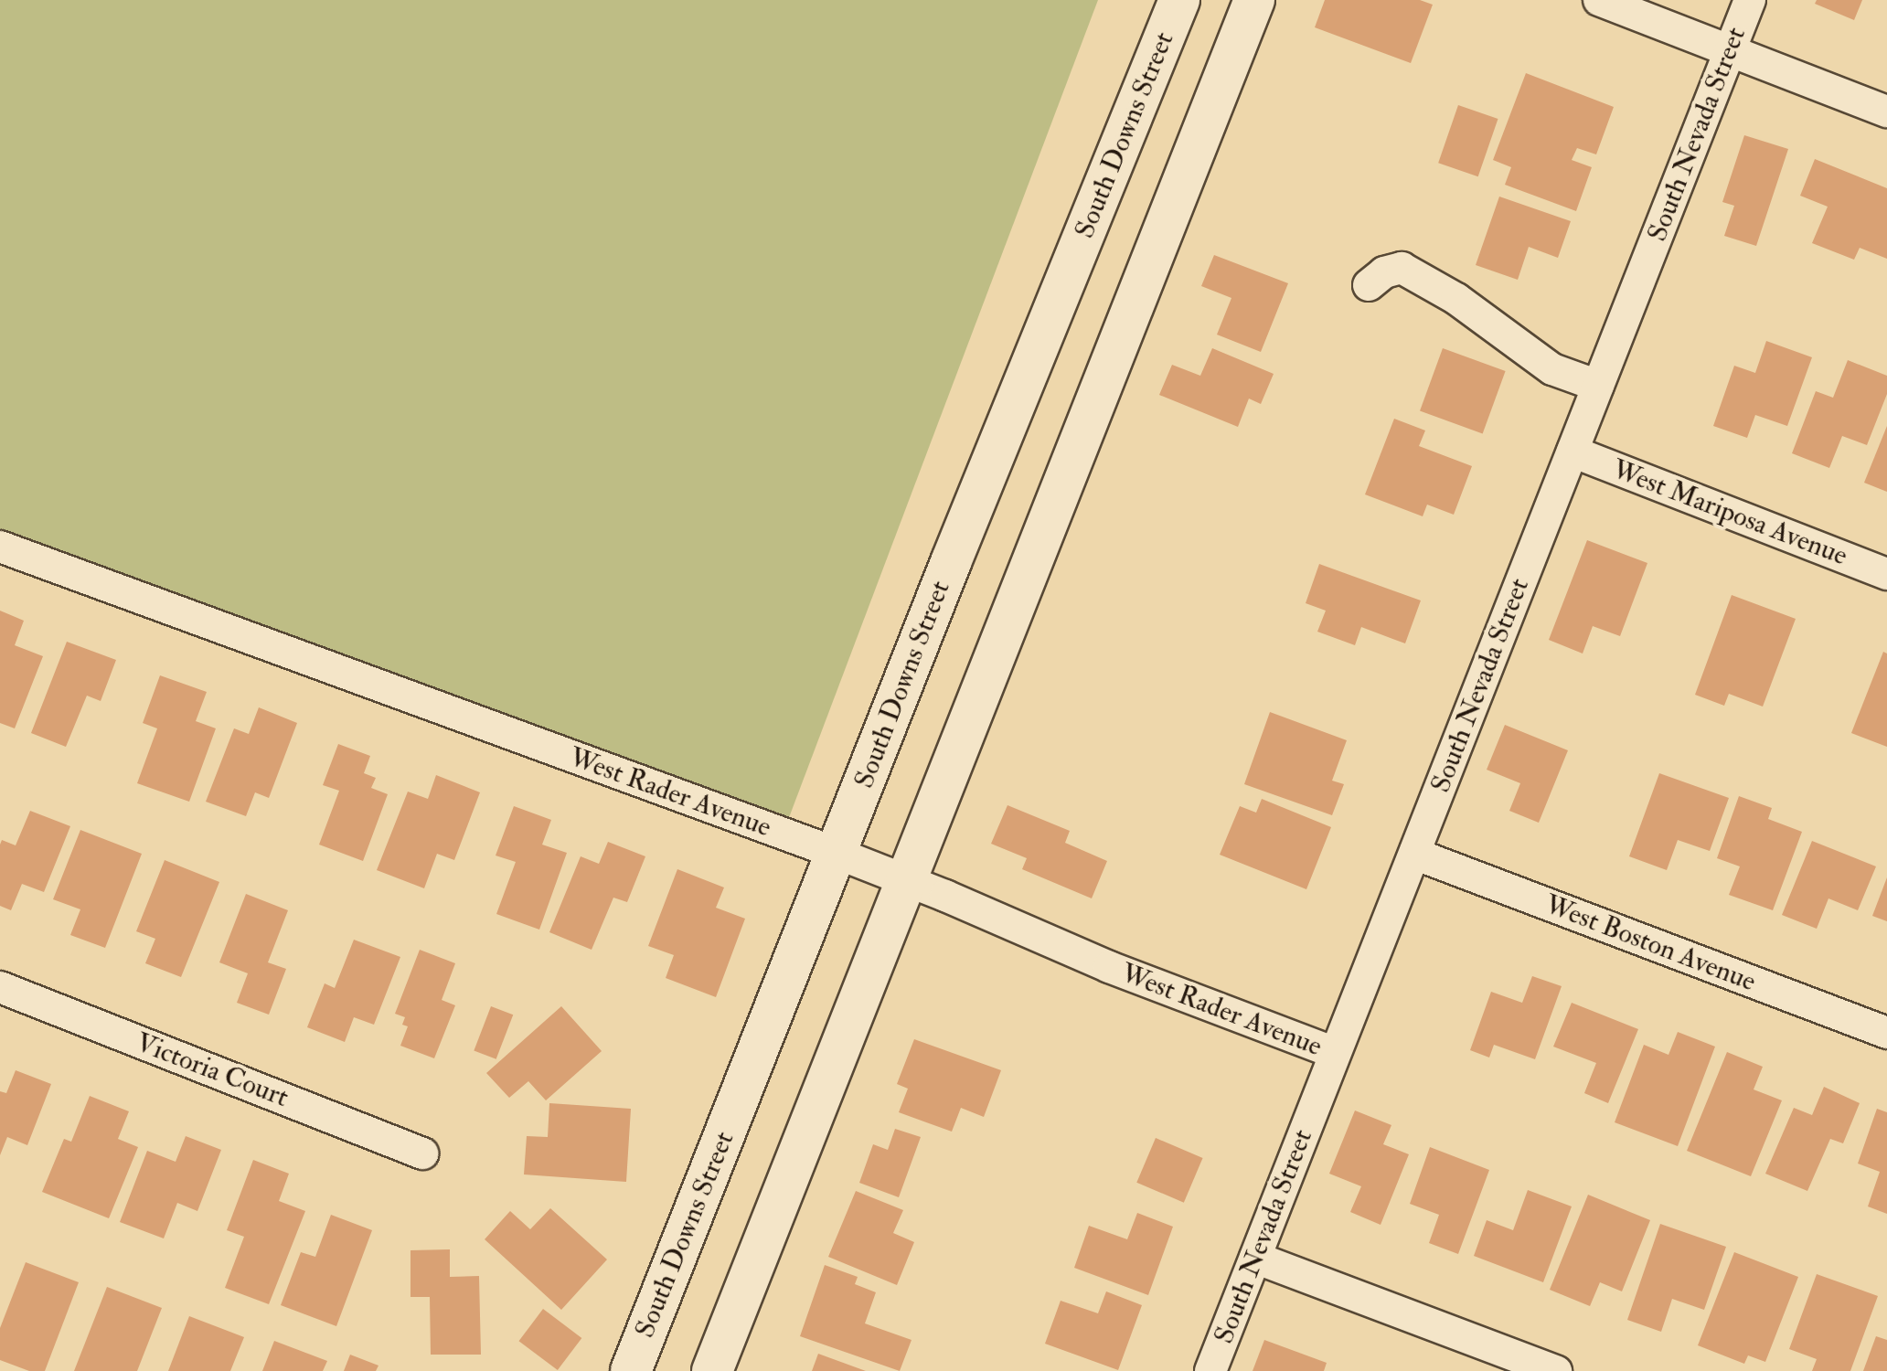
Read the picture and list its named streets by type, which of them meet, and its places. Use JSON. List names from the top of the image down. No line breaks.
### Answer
{"streets":{"main road":["South Downs Street"],"street":["South Nevada Street","West Mariposa Avenue","West Rader Avenue","West Boston Avenue","Victoria Court"]},"crossings":[["South Nevada Street","West Mariposa Avenue"],["South Nevada Street","West Rader Avenue"],["South Nevada Street","West Boston Avenue"],["South Downs Street","West Rader Avenue"]]}
